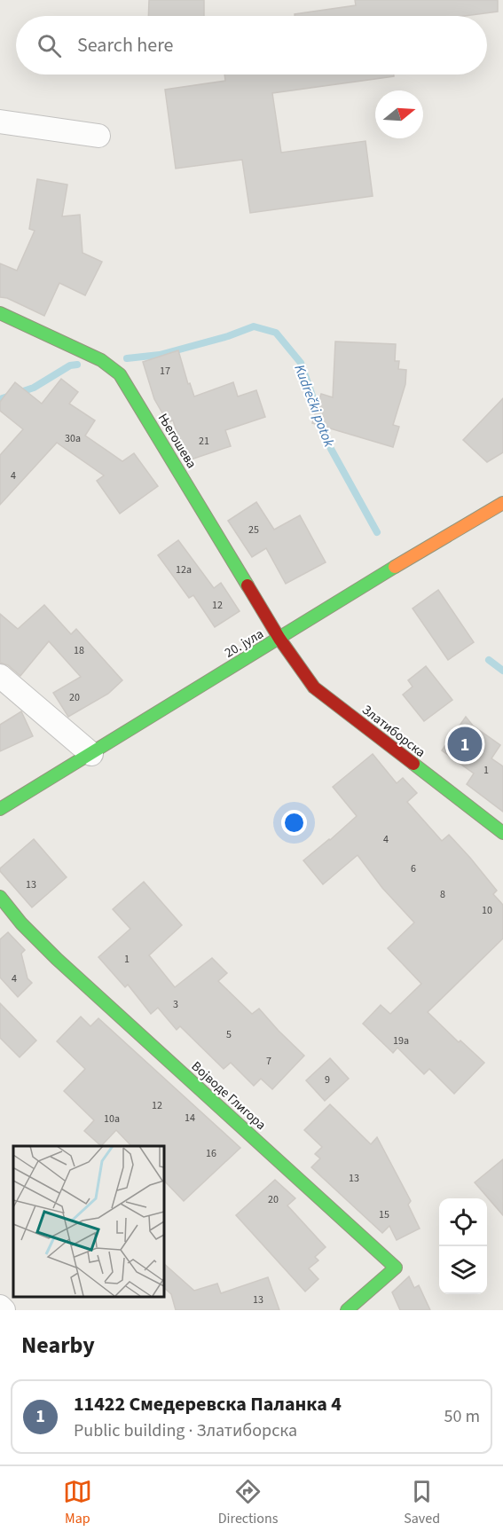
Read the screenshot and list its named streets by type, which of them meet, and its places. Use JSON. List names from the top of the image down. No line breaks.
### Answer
{"streets":{"street":["Његошева","20. јула","Златиборска","Војводе Глигора"]},"crossings":[["Његошева","20. јула"],["Његошева","Златиборска"],["20. јула","Златиборска"]],"water":["Kudrečki potok"],"house_numbers":["17","30a","21","4","25","12a","12","18","20","1","4","6","13","8","10","1","4","3","5","19a","7","9","12","14","10a","16","13","20","15","13"],"north":"right","page":{"search":"Search here","pins":"1","heading":"Nearby","list":[{"mark":"1","name":"11422 Смедеревска Паланка 4","note":"Public building · Златиборска","value":"50 m"}],"nav":["Map","Directions","Saved"]}}
